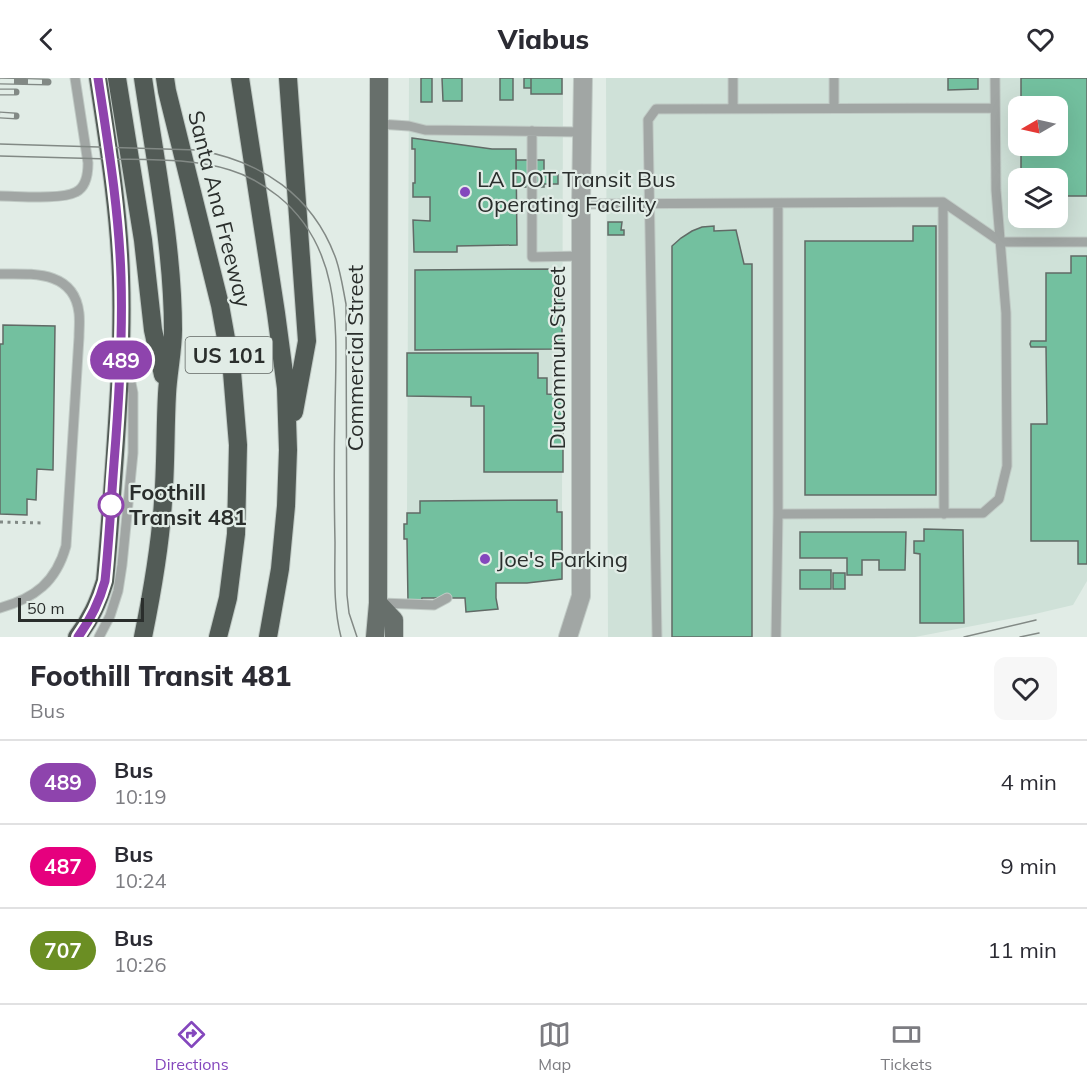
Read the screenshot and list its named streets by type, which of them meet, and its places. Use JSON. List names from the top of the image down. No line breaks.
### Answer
{"streets":{"highway":["Santa Ana Freeway","US 101"],"main road":["Commercial Street"],"street":["Ducommun Street"]},"places":["LA DOT Transit Bus Operating Facility","Foothill Transit 481","Joe's Parking"],"lines":["bus line 489"],"scale_bar":"50 m","north":"left","page":{"header":"Viabus","on_map":"489","scale":"50 m","heading":["Foothill Transit 481","Bus"],"list":[{"mark":"489","name":"Bus","note":"10:19","value":"4 min"},{"mark":"487","name":"Bus","note":"10:24","value":"9 min"},{"mark":"707","name":"Bus","note":"10:26","value":"11 min"}],"tabs":["Directions","Map","Tickets"]}}
